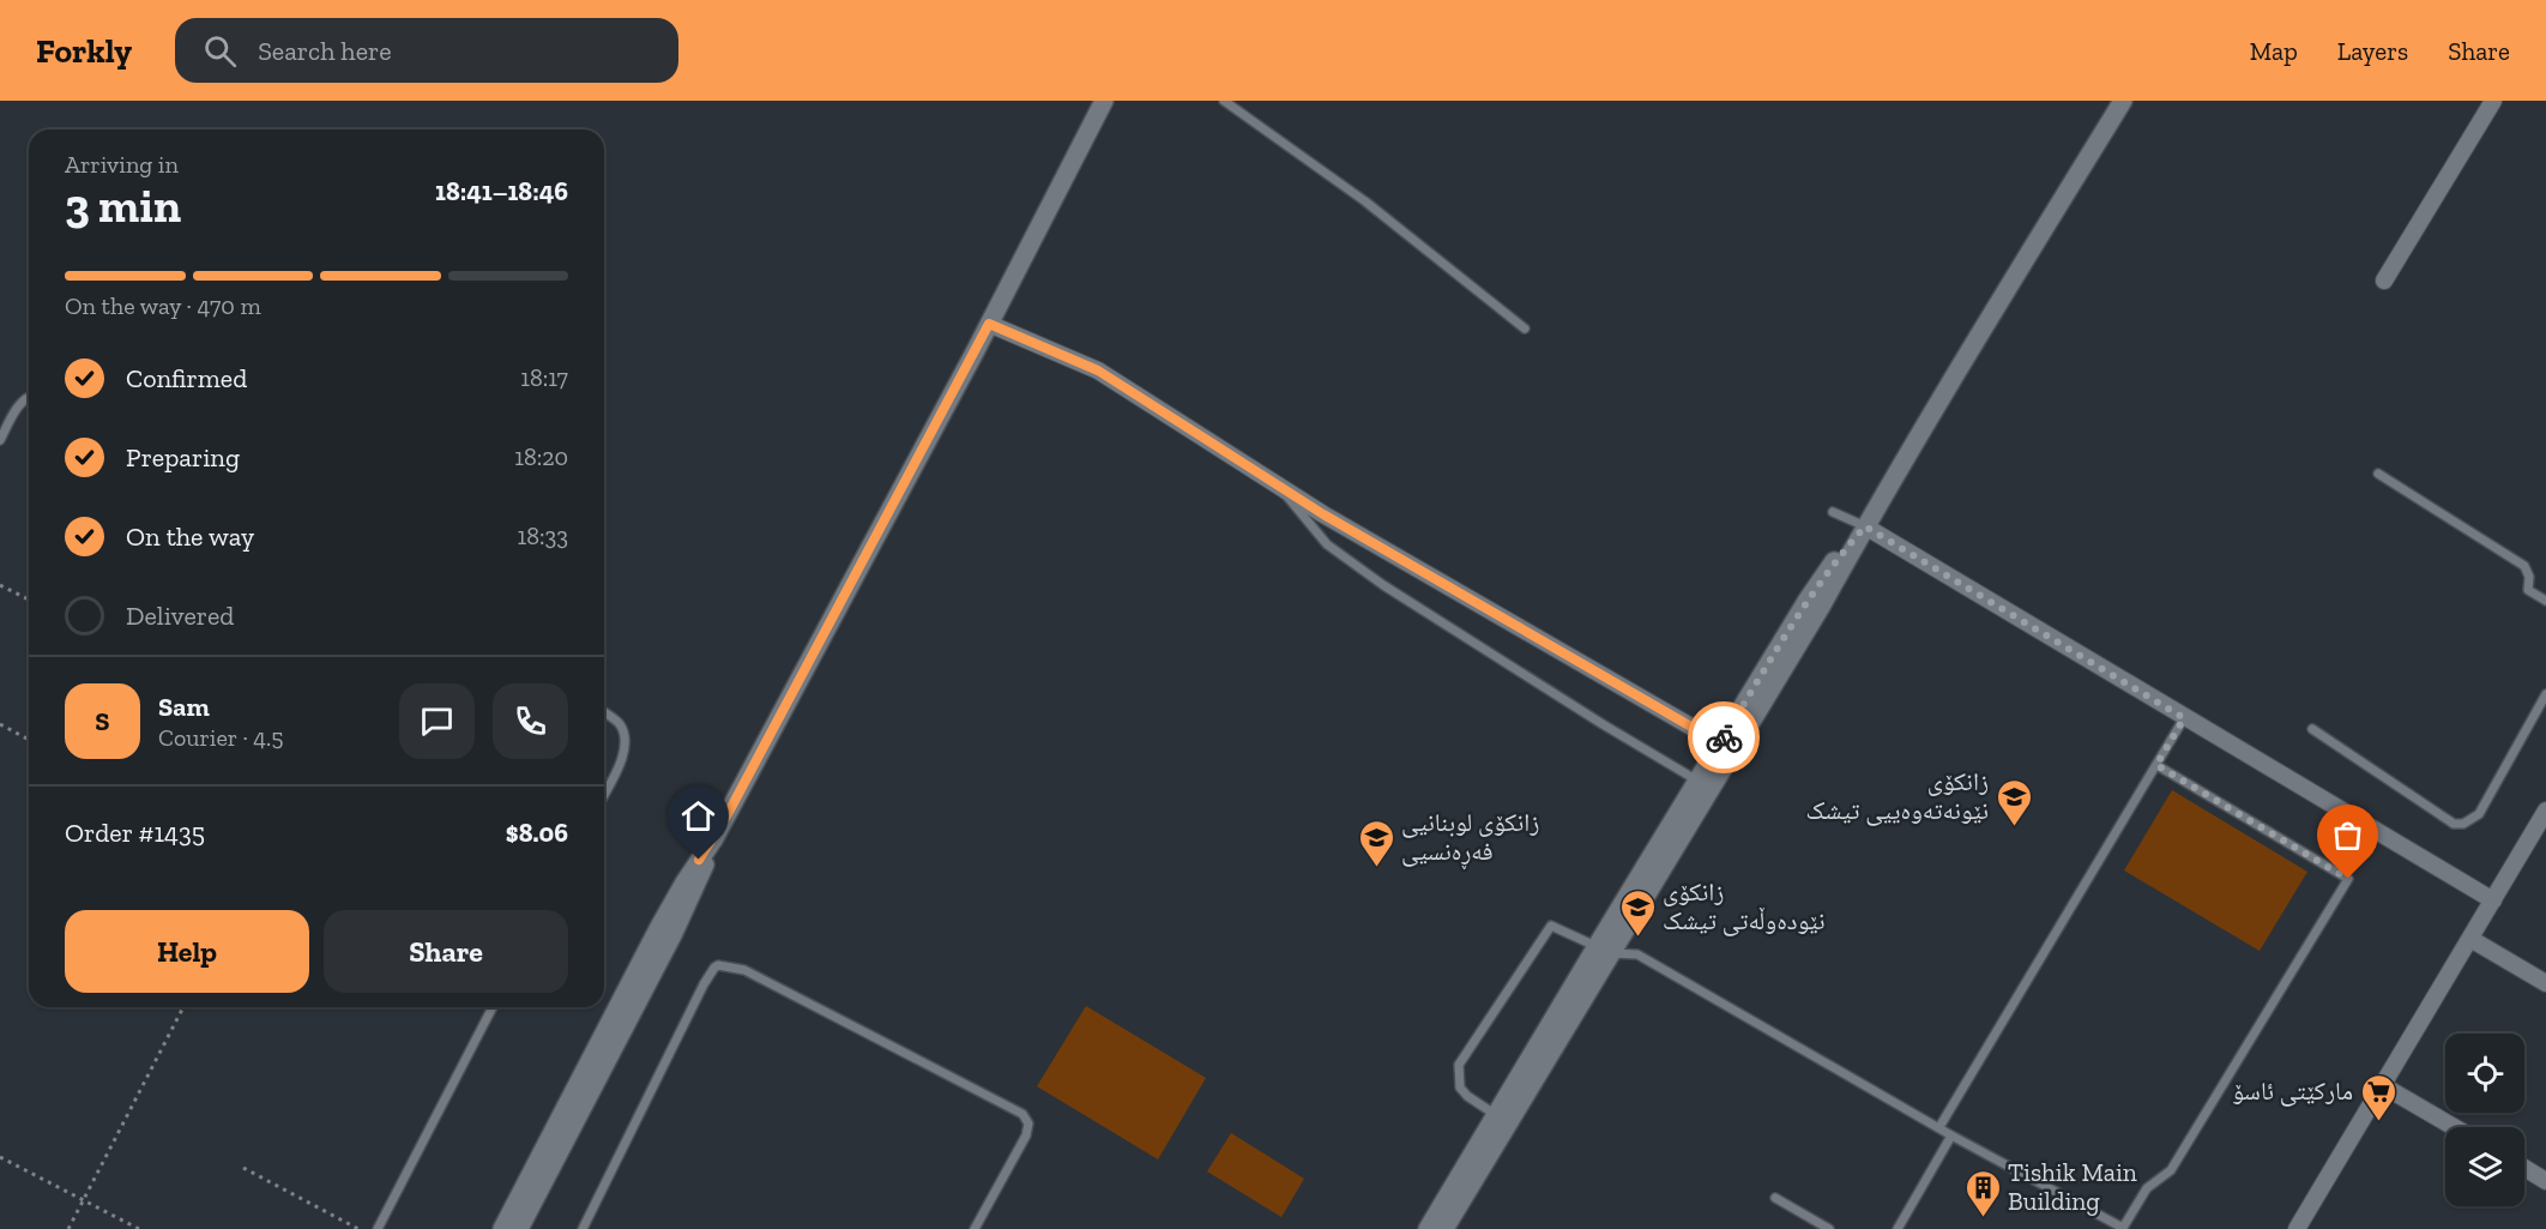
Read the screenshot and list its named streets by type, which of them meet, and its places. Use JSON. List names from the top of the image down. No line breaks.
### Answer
{"places":{"school or university":["زانکۆی نێونەتەوەییی تیشک","زانکۆی لوبنانیی فەڕەنسیی","زانکۆی نێودەوڵەتی تیشک"],"supermarket":["مارکێتی ئاسۆ"],"building":["Tishik Main Building"]},"page":{"header":"Forkly","search":"Search here","nav":["Map","Layers","Share"],"heading":["3 min","Arriving in","18:41–18:46"],"panel":["Sam","Courier · 4.5","Order #1435","$8.06"],"bar":"On the way · 470 m","list":[["Confirmed","18:17"],["Preparing","18:20"],["On the way","18:33"],"Delivered"],"round":"S","buttons":["Help","Share"]}}
